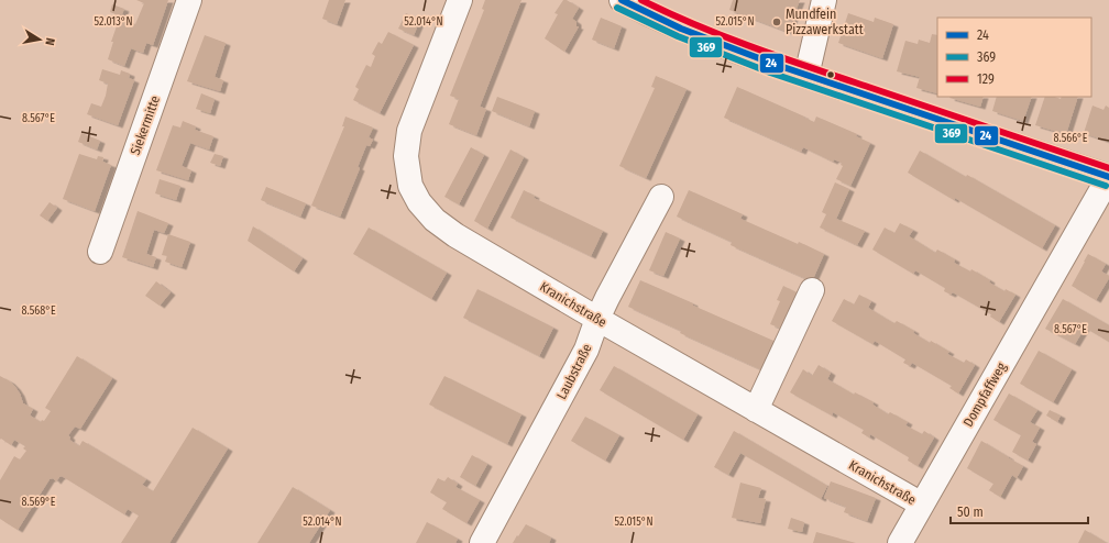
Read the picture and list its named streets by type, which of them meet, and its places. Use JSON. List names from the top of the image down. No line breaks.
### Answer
{"streets":{"street":["Siekermitte","Kranichstraße","Laubstraße","Dompfaffweg"]},"crossings":[["Kranichstraße","Laubstraße"],["Kranichstraße","Dompfaffweg"]],"places":["Mundfein Pizzawerkstatt"],"lines":["transit line 24","transit line 129","transit line 369"],"legend":["24","369","129"],"scale_bar":"50 m","north":"right","coordinates":["52.013°N","52.014°N","52.015°N","8.567°E","8.566°E","8.568°E","8.569°E"]}
